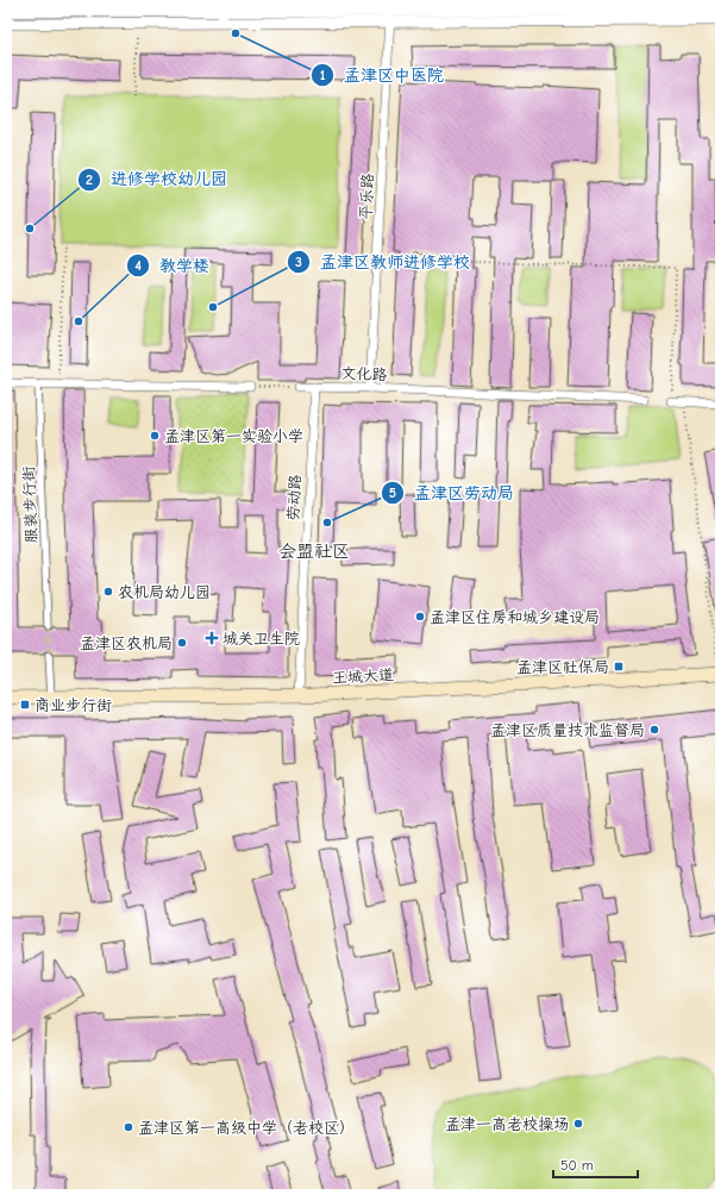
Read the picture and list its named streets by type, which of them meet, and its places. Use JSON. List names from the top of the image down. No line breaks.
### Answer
{"streets":{"main road":["王城大道"],"street":["平乐路","文化路","劳动路","服装步行街"]},"crossings":[["平乐路","文化路"],["文化路","劳动路"],["劳动路","王城大道"]],"districts":["会盟社区"],"places":{"other":["孟津区中医院","进修学校幼儿园","孟津区教师进修学校","教学楼","孟津区第一实验小学","孟津区劳动局","农机局幼儿园","孟津区住房和城乡建设局","孟津区农机局","孟津区质量技术监督局","孟津一高老校操场","孟津区第一高级中学（老校区）"],"health":["城关卫生院"],"transit":["孟津区社保局","商业步行街"]},"scale_bar":"50 m"}
